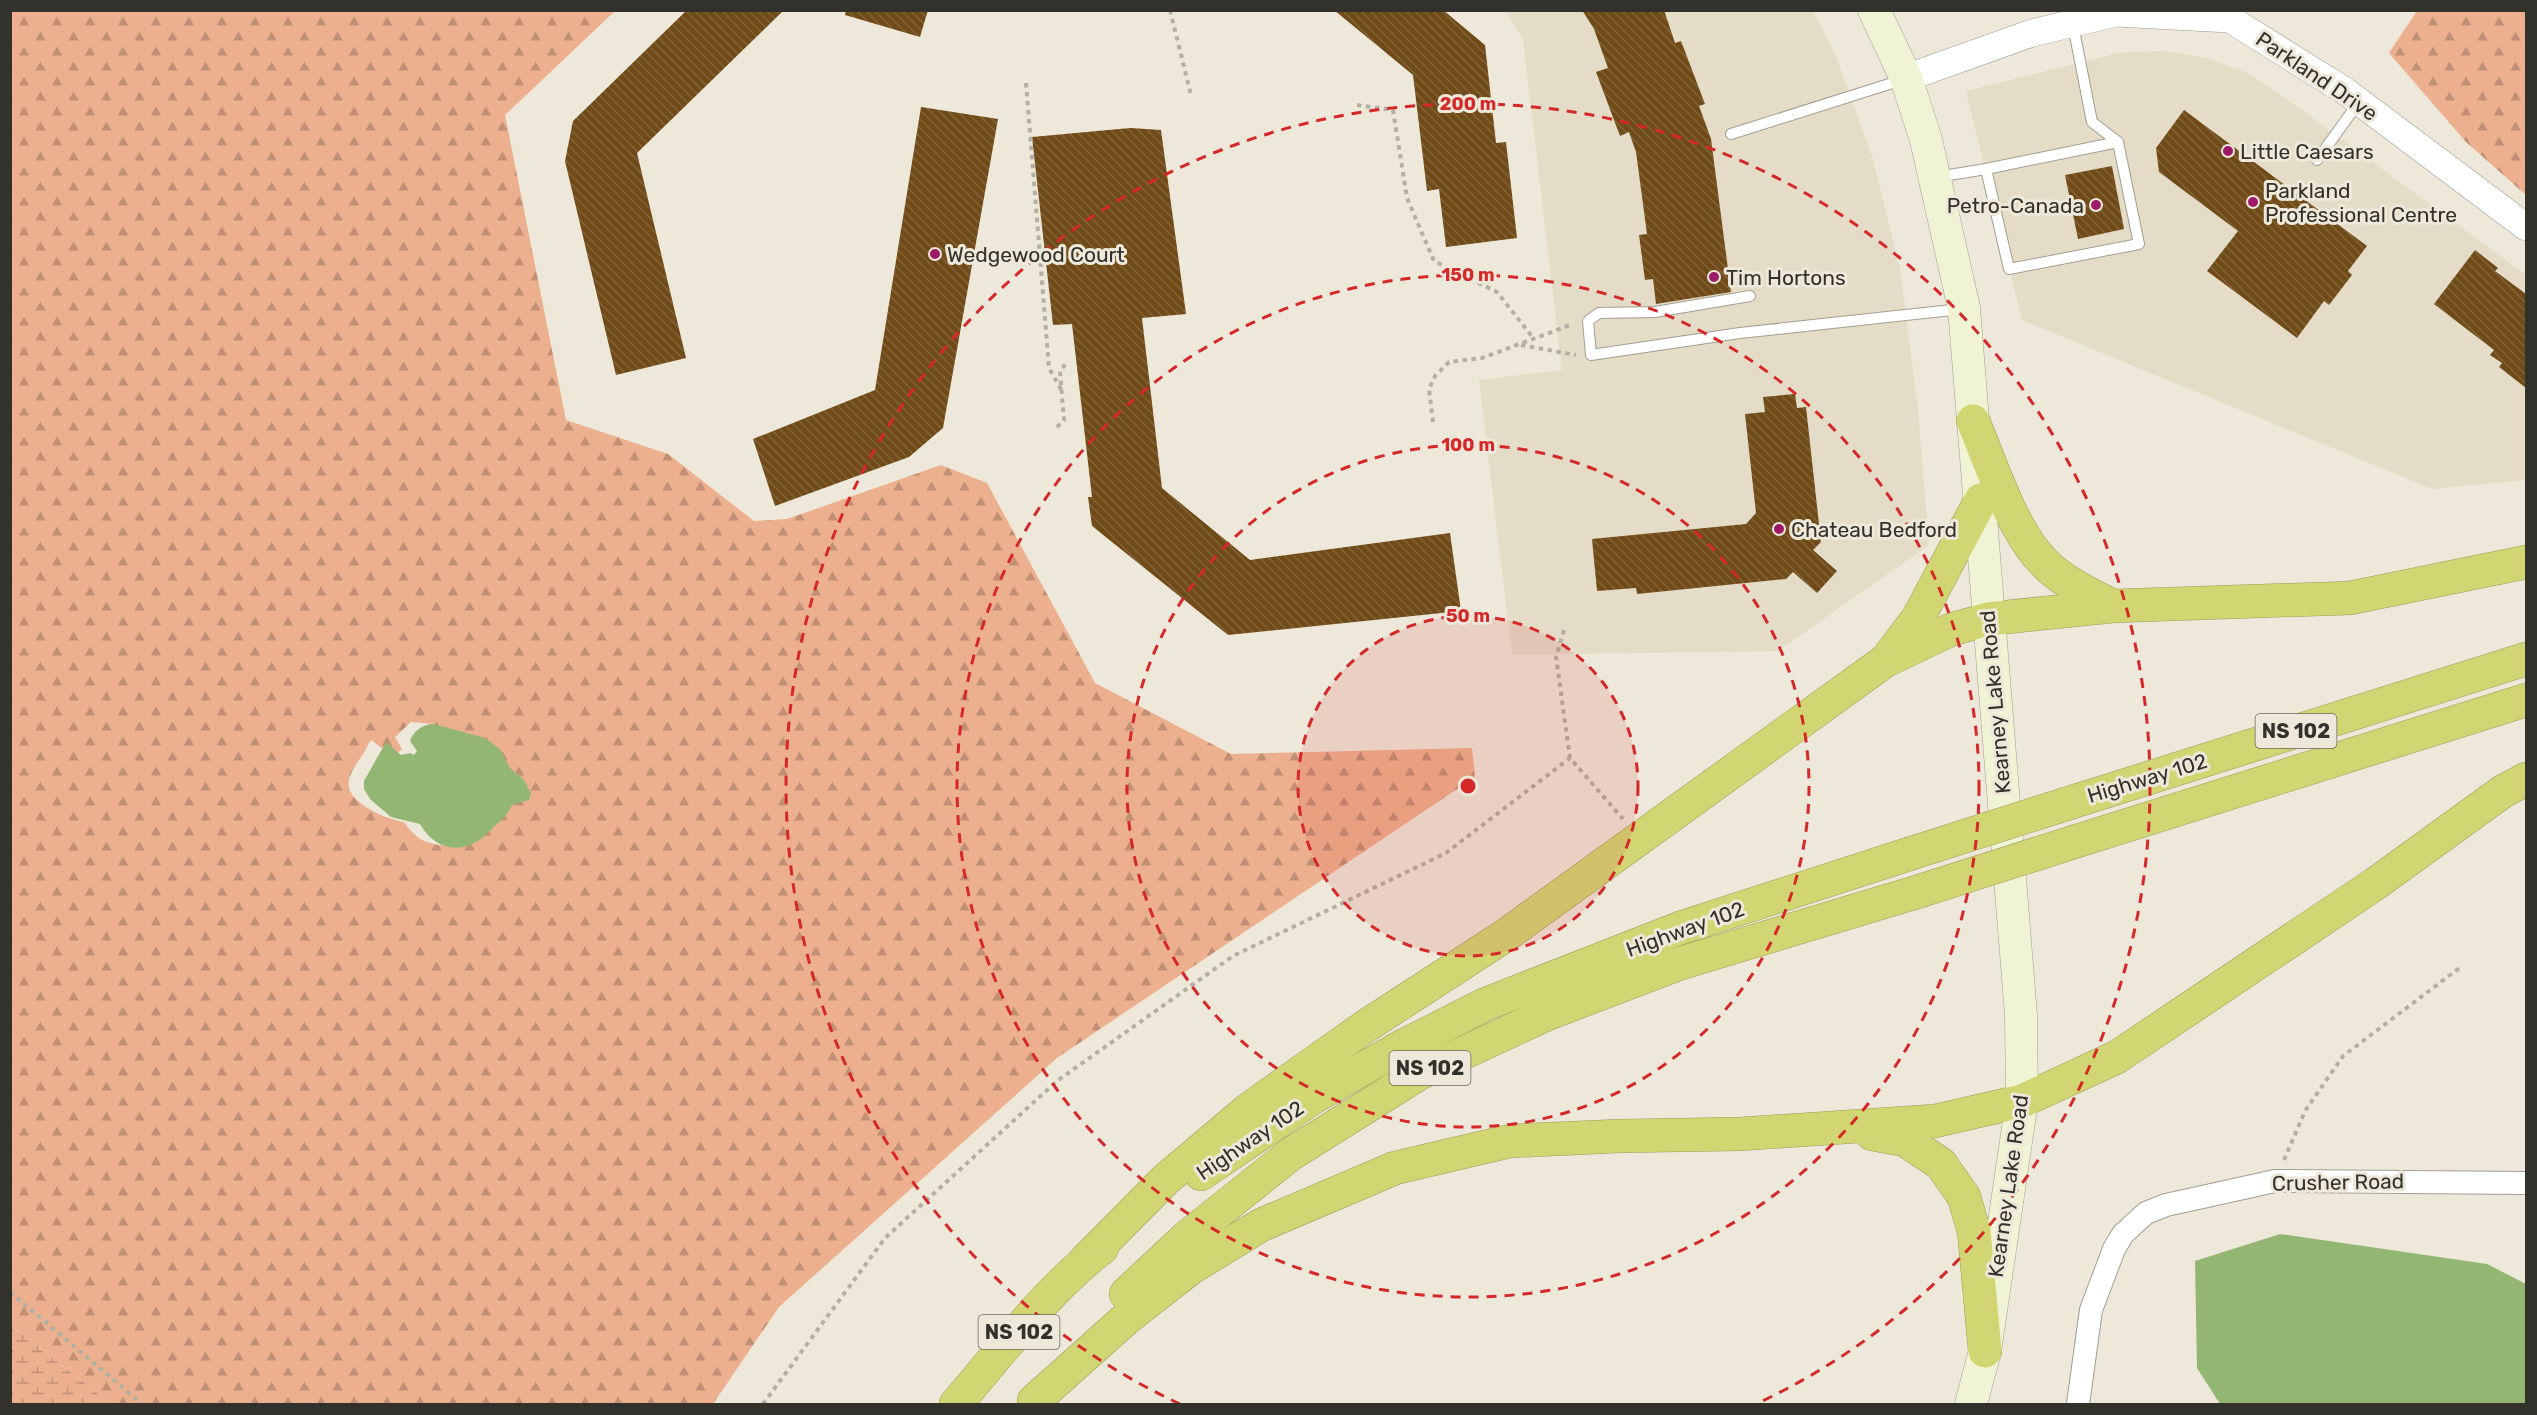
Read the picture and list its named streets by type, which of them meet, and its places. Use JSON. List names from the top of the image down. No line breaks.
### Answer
{"streets":{"highway":["NS 102","Highway 102"],"main road":["Kearney Lake Road"],"street":["Parkland Drive","Crusher Road"]},"crossings":[["Parkland Drive","Kearney Lake Road"]],"places":["Little Caesars","Parkland Professional Centre","Petro-Canada","Wedgewood Court","Tim Hortons","Chateau Bedford"],"rings":["200 m","150 m","100 m","50 m"]}
